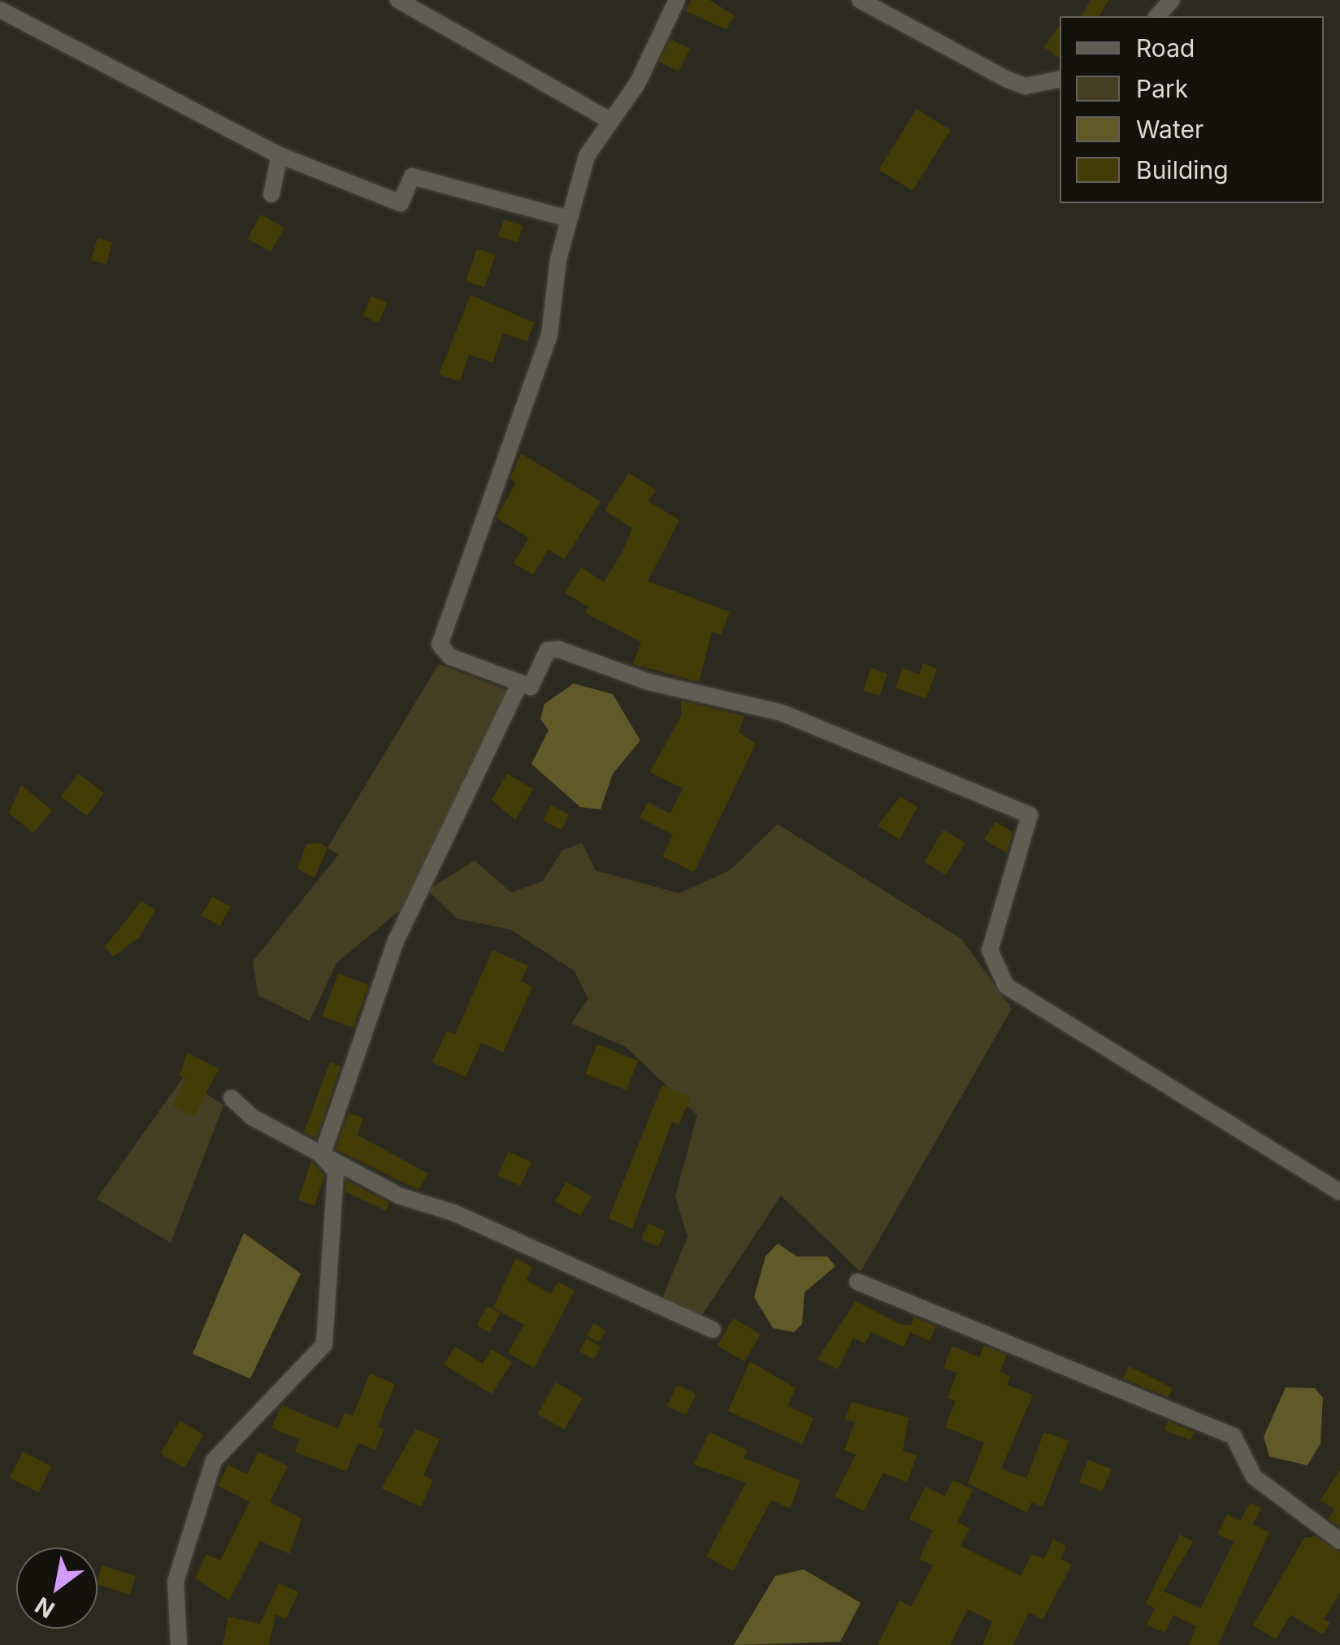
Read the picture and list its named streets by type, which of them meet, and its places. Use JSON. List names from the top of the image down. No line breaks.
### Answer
{"legend":["Road","Park","Water","Building"],"north":"bottom left"}
